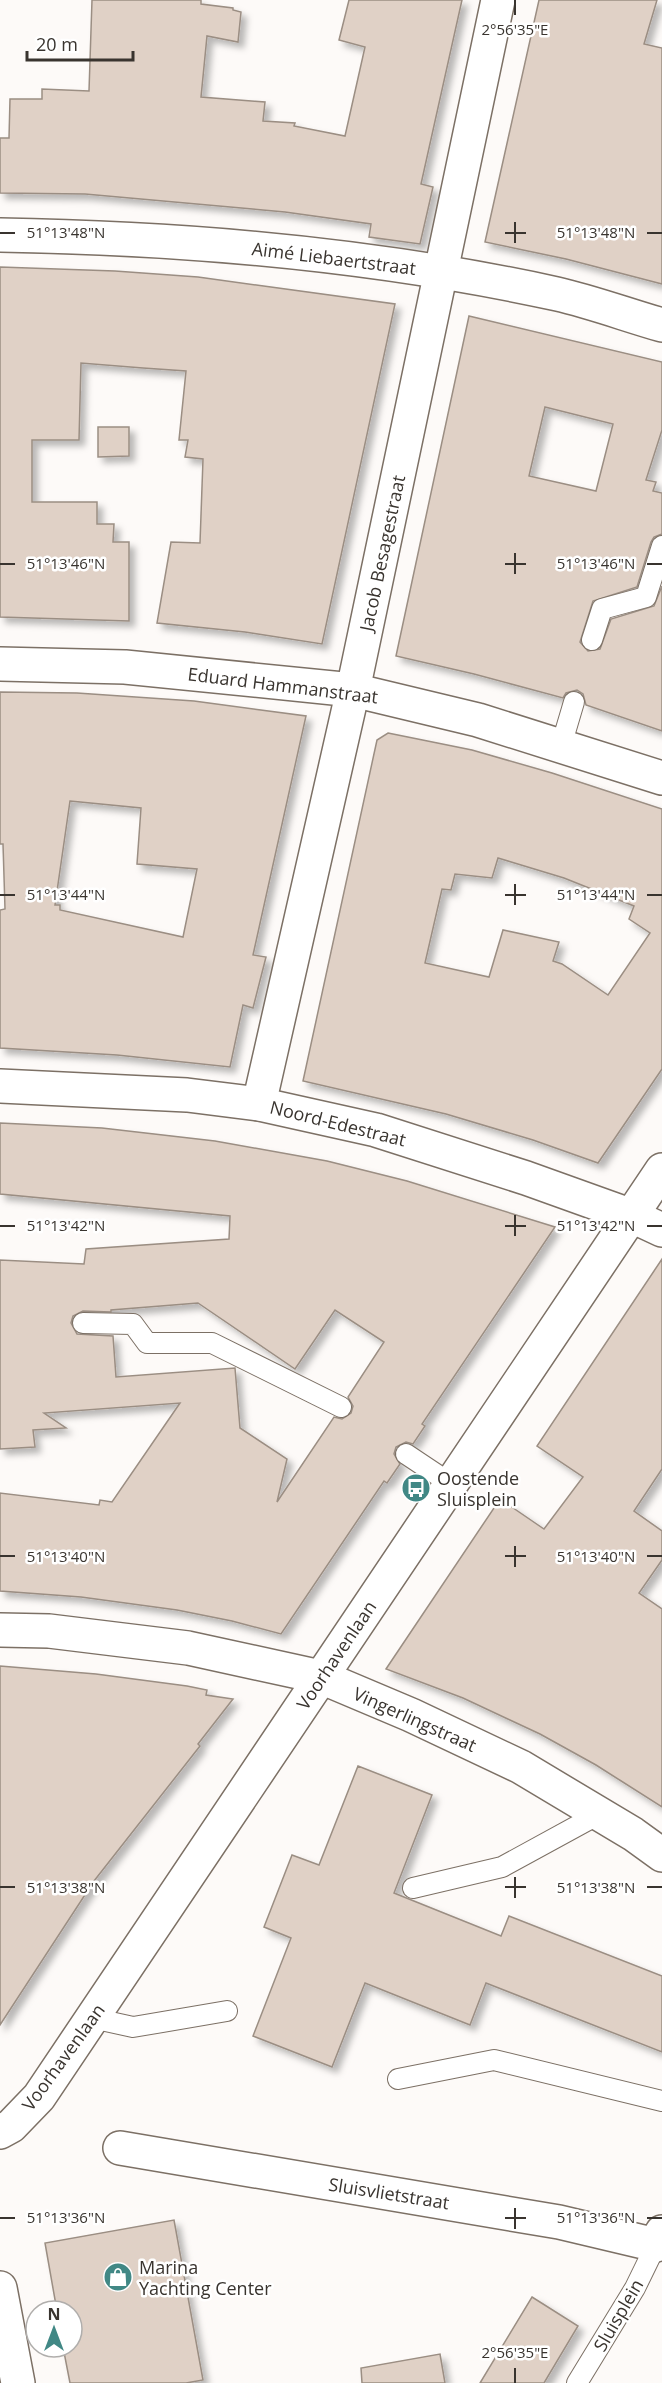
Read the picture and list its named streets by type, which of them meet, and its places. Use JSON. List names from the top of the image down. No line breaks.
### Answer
{"streets":{"street":["Aimé Liebaertstraat","Jacob Besagestraat","Eduard Hammanstraat","Noord-Edestraat","Voorhavenlaan","Vingerlingstraat","Sluisvlietstraat"],"lane":["Sluisplein"]},"crossings":[["Aimé Liebaertstraat","Jacob Besagestraat"],["Jacob Besagestraat","Eduard Hammanstraat"],["Jacob Besagestraat","Noord-Edestraat"],["Noord-Edestraat","Voorhavenlaan"],["Voorhavenlaan","Vingerlingstraat"],["Sluisvlietstraat","Sluisplein"]],"places":{"bus stop":["Oostende Sluisplein"],"shop":["Marina Yachting Center"]},"scale_bar":"20 m","north":"top","coordinates":["2°56'35\"E","51°13'48\"N","51°13'46\"N","51°13'44\"N","51°13'42\"N","51°13'40\"N","51°13'38\"N","51°13'36\"N"]}
